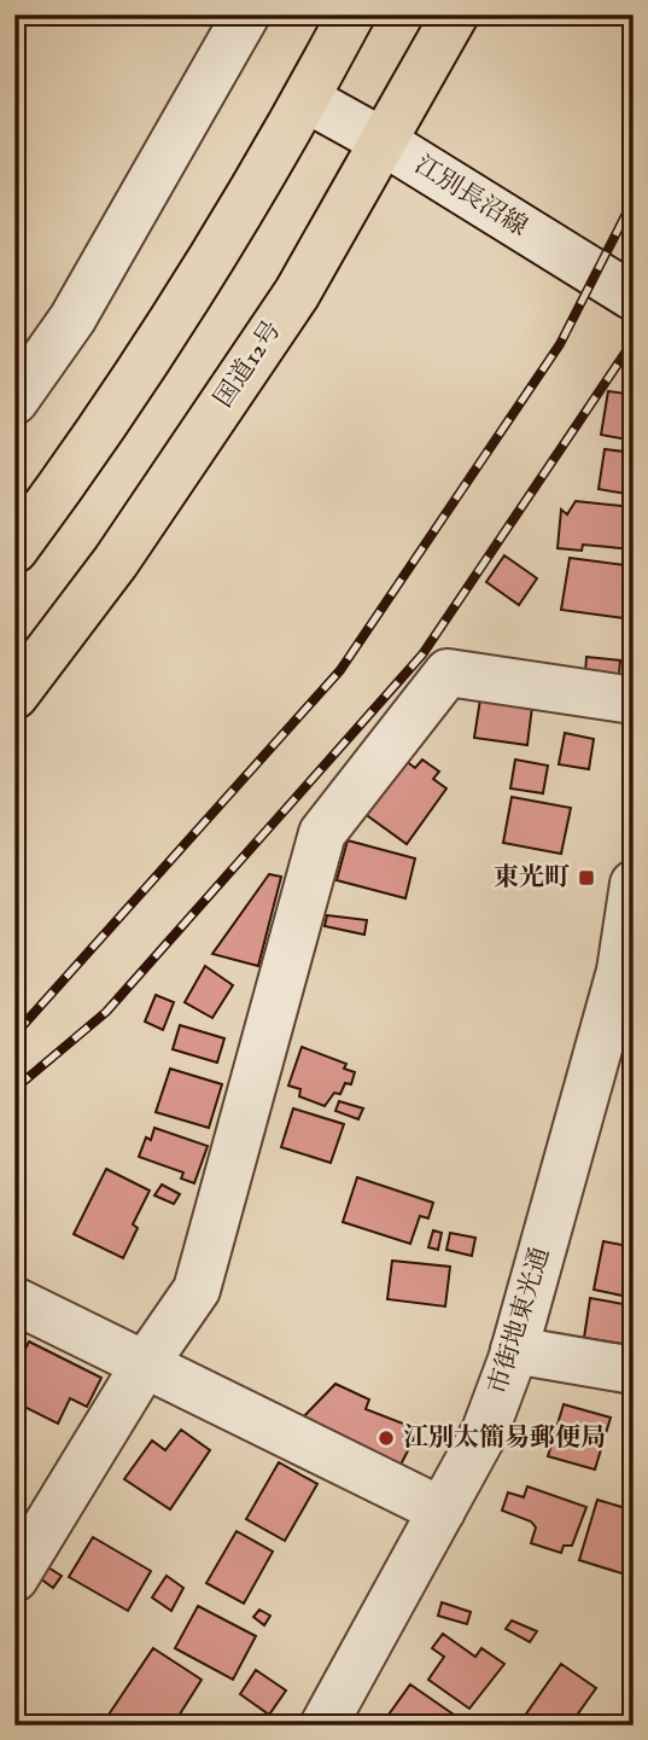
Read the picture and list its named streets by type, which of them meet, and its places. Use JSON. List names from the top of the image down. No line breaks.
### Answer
{"streets":{"highway":["国道12号"],"street":["江別長沼線","市街地東光通"]},"crossings":[["江別長沼線","国道12号"]],"places":{"transit":["東光町"],"other":["江別太簡易郵便局"]}}
